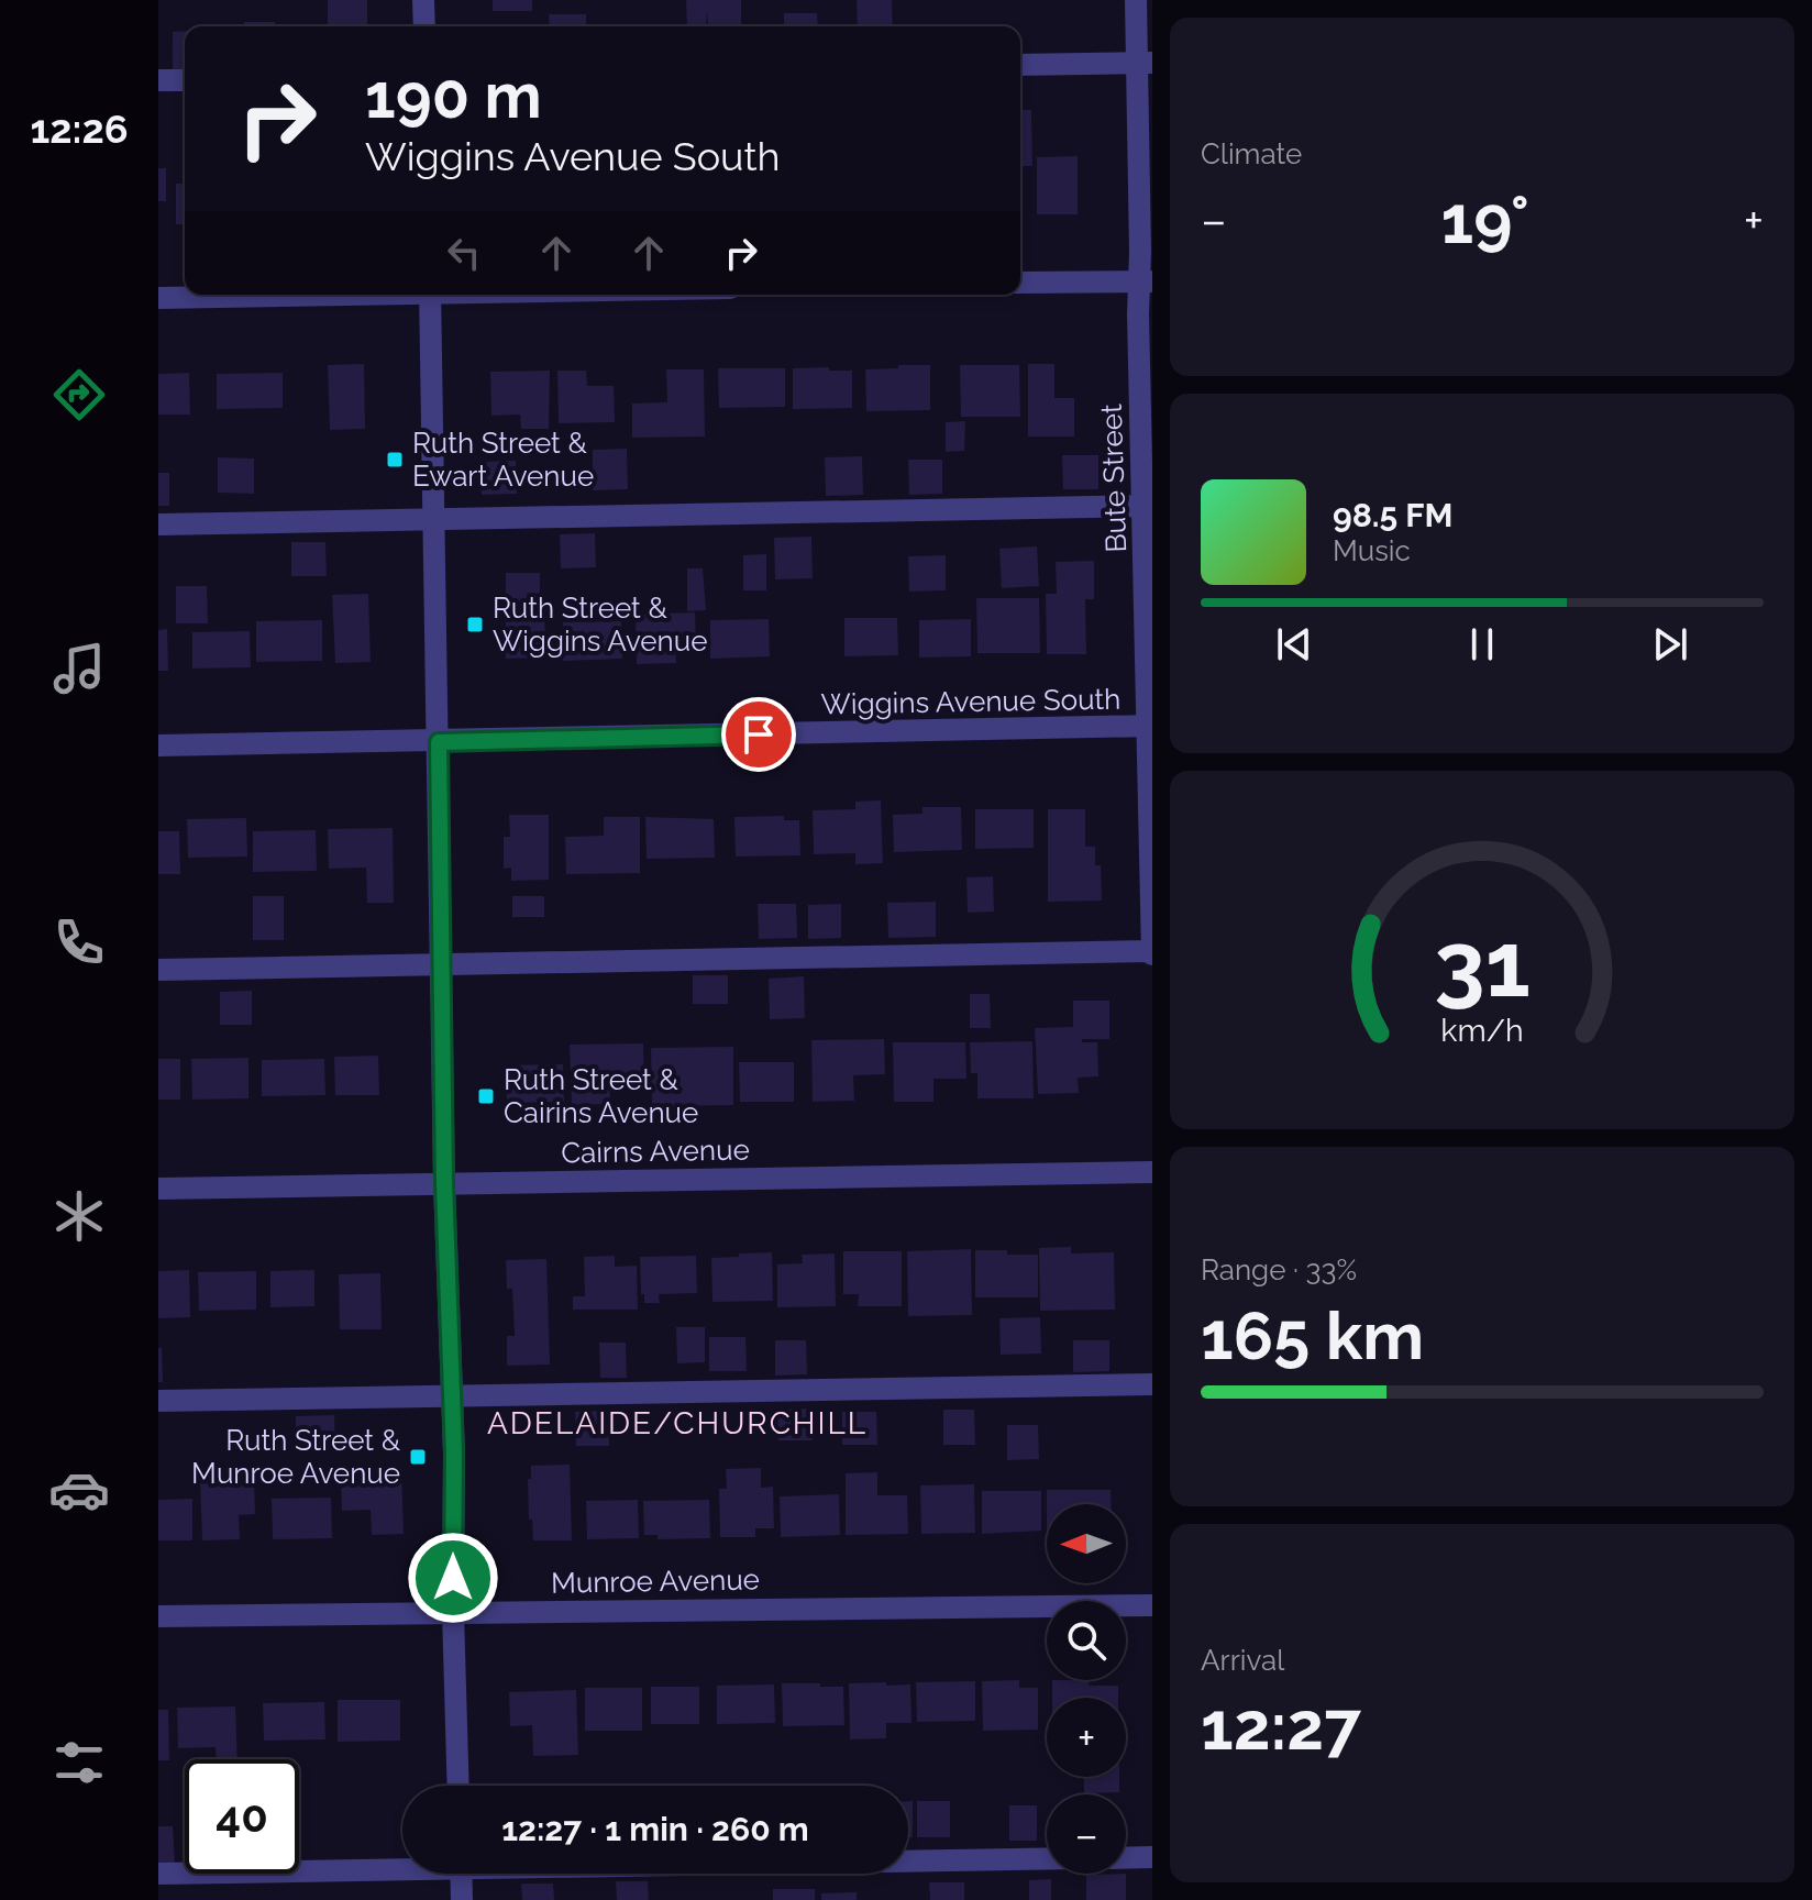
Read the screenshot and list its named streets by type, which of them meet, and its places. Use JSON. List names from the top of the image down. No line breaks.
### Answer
{"streets":{"street":["Bute Street","Wiggins Avenue South","Cairns Avenue","Munroe Avenue"]},"crossings":[["Bute Street","Wiggins Avenue South"]],"districts":["ADELAIDE/CHURCHILL"],"places":{"transit":["Ruth Street & Ewart Avenue","Ruth Street & Wiggins Avenue","Ruth Street & Cairins Avenue","Ruth Street & Munroe Avenue"]},"north":"left","page":{"tabs":"12:26","tile":["Climate",["Range · 33%","165 km"],["Arrival","12:27"]],"turn":["190 m","Wiggins Avenue South"],"heat":["−","19°","+"],"song":["98.5 FM","Music"],"map_buttons":["+","−"],"limit":"40","trip":"12:27 · 1 min · 260 m","gauge":["31","km/h"]}}
